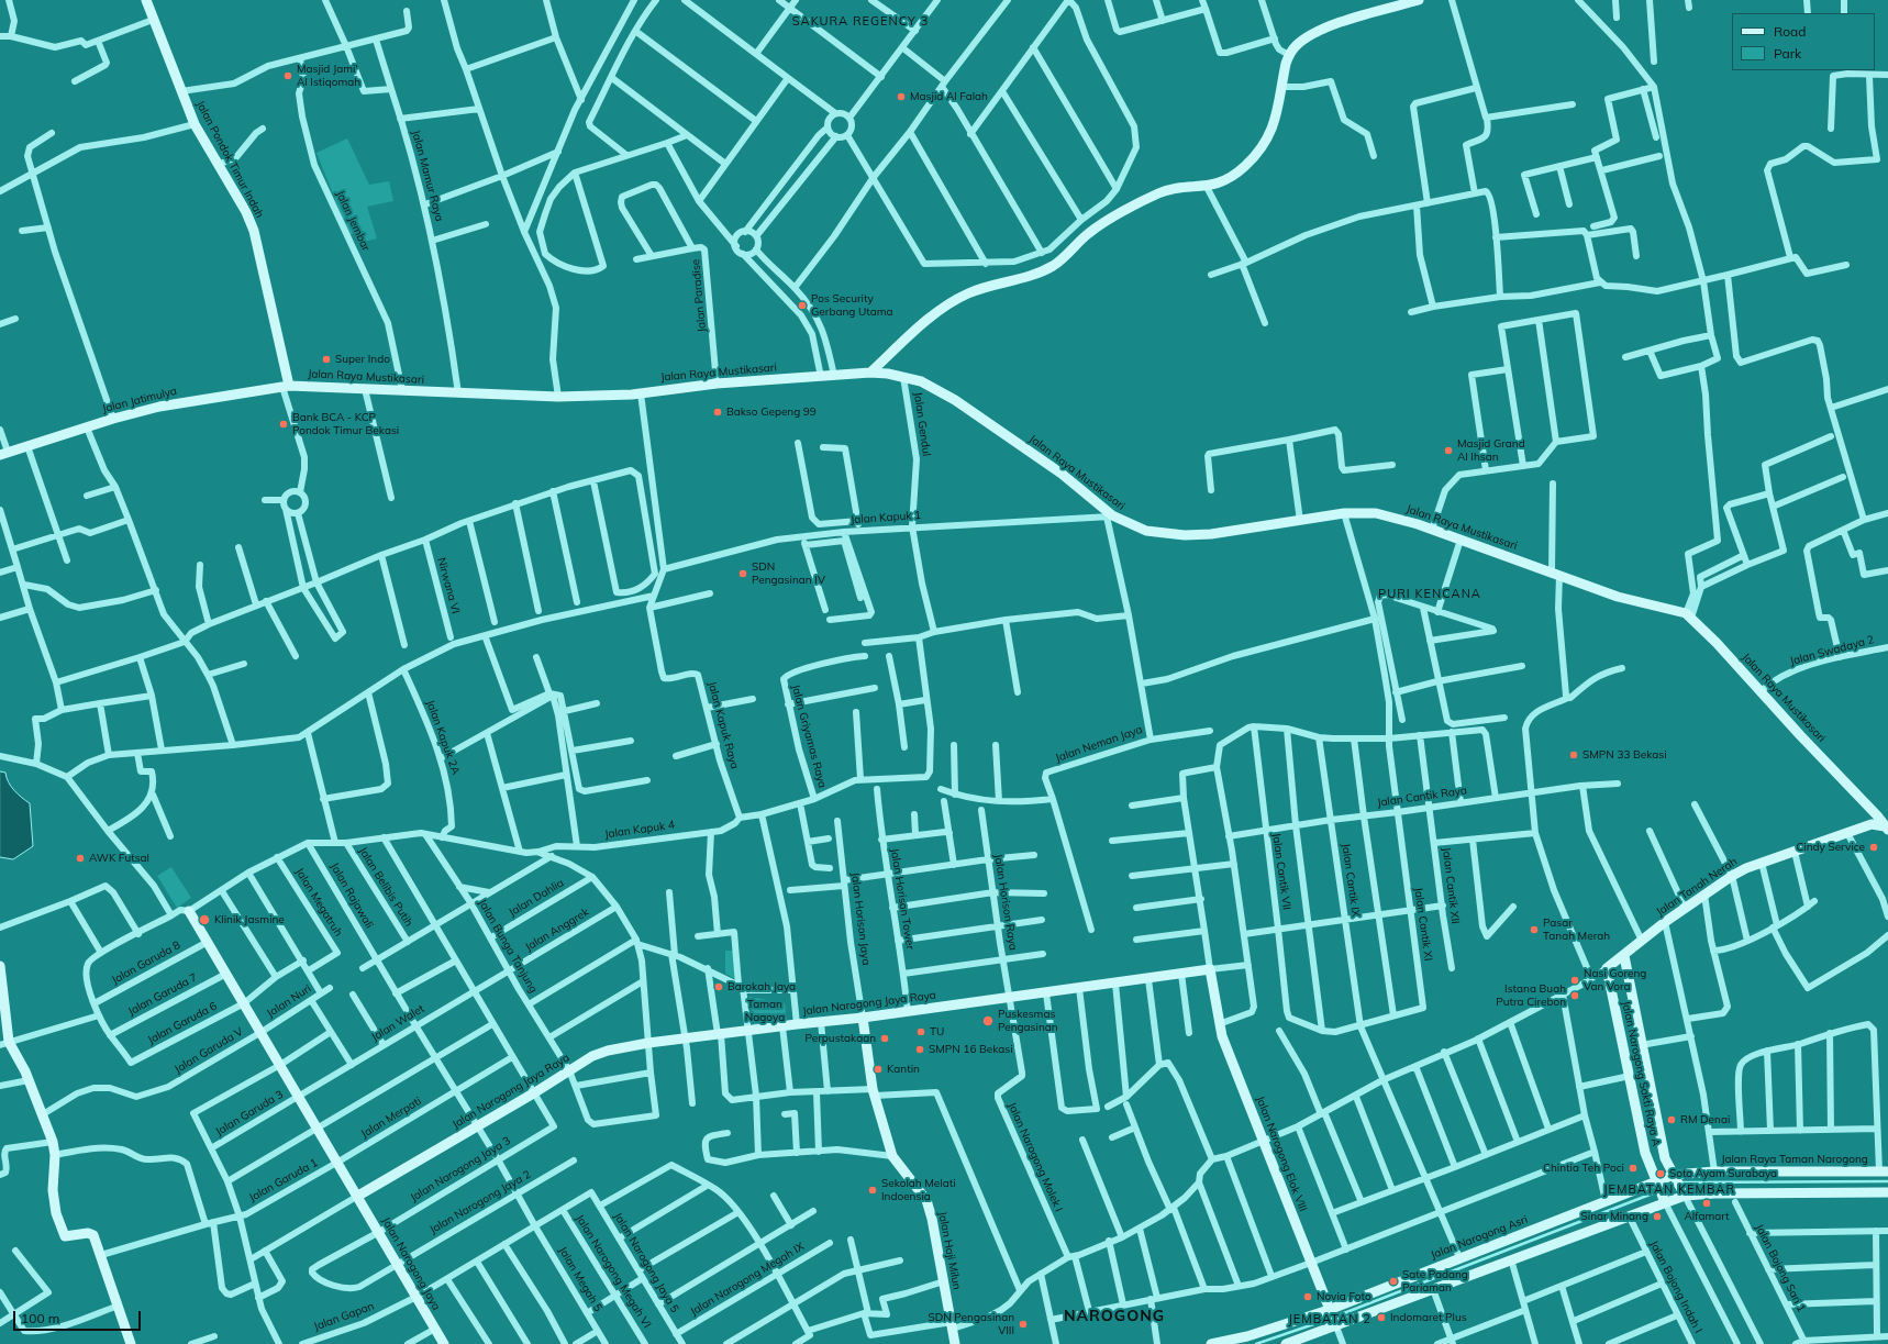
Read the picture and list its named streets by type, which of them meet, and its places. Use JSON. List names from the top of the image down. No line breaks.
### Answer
{"streets":{"street":["Jalan Pondok Timur Indah","Jalan Mamur Raya","Jalan Jembar","Jalan Paradise","Jalan Raya Mustikasari","Jalan Jatimulya","Jalan Gendul","Jalan Kapuk 1","Nirwana VI","Jalan Swadaya 2","Jalan Kapuk Raya","Jalan Griyamas Raya","Jalan Kapuk 2A","Jalan Neman Jaya","Jalan Cantik Raya","Jalan Kapuk 4","Jalan Cantik VII","Jalan Cantik IX","Jalan Cantik XII","Jalan Belibis Putih","Jalan Tanah Nerah","Jalan Rajawali","Jalan Dahlia","Jalan Horison Tower","Jalan Megatruh","Jalan Horison Raya","Jalan Horison Jaya","Jalan Cantik XI","Jalan Anggrek","Jalan Bunga Tanjung","Jalan Garuda 8","Jalan Garuda 7","Jalan Nuri","Jalan Narogong Jaya Raya","Jalan Garuda 6","Jalan Walet","Jalan Garuda V","Jalan Narogong Sakti Raya A","Jalan Garuda 3","Jalan Merpati","Jalan Narogong Elok VIII","Jalan Narogong Molek I","Jalan Raya Taman Narogong","Jalan Narogong Jaya 3","Jalan Garuda 1","Jalan Narogong Jaya 2","Jalan Narogong Asri","Jalan Haji Milun","Jalan Narogong Jaya 5","Jalan Narogong Jaya","Jalan Bojong Sari 1","Jalan Narogong Megah VI","Jalan Megah 5","Jalan Narogong Megah IX","Jalan Bojong Indah I","Jalan Gapan"]},"crossings":[["Jalan Pondok Timur Indah","Jalan Raya Mustikasari"],["Jalan Pondok Timur Indah","Jalan Jatimulya"],["Jalan Mamur Raya","Jalan Raya Mustikasari"],["Jalan Jembar","Jalan Raya Mustikasari"],["Jalan Paradise","Jalan Raya Mustikasari"],["Jalan Raya Mustikasari","Jalan Jatimulya"],["Jalan Raya Mustikasari","Jalan Gendul"],["Jalan Raya Mustikasari","Jalan Kapuk 1"],["Jalan Raya Mustikasari","Jalan Swadaya 2"],["Jalan Raya Mustikasari","Jalan Neman Jaya"],["Jalan Raya Mustikasari","Jalan Tanah Nerah"],["Jalan Raya Mustikasari","Jalan Cantik XI"],["Jalan Gendul","Jalan Kapuk 1"],["Jalan Kapuk 1","Jalan Neman Jaya"],["Jalan Kapuk Raya","Jalan Kapuk 4"],["Jalan Cantik Raya","Jalan Cantik VII"],["Jalan Cantik Raya","Jalan Cantik IX"],["Jalan Cantik Raya","Jalan Cantik XII"],["Jalan Cantik Raya","Jalan Cantik XI"],["Jalan Cantik IX","Jalan Narogong Asri"],["Jalan Tanah Nerah","Jalan Narogong Sakti Raya A"],["Jalan Rajawali","Jalan Walet"],["Jalan Rajawali","Jalan Merpati"],["Jalan Rajawali","Jalan Megah 5"],["Jalan Dahlia","Jalan Bunga Tanjung"],["Jalan Horison Tower","Jalan Narogong Jaya Raya"],["Jalan Horison Raya","Jalan Narogong Jaya Raya"],["Jalan Horison Raya","Jalan Narogong Molek I"],["Jalan Horison Jaya","Jalan Narogong Jaya Raya"],["Jalan Horison Jaya","Jalan Haji Milun"],["Jalan Anggrek","Jalan Bunga Tanjung"],["Jalan Anggrek","Jalan Walet"],["Jalan Bunga Tanjung","Jalan Narogong Jaya Raya"],["Jalan Bunga Tanjung","Jalan Walet"],["Jalan Garuda 8","Jalan Narogong Jaya"],["Jalan Garuda 7","Jalan Garuda 6"],["Jalan Garuda 7","Jalan Narogong Jaya"],["Jalan Nuri","Jalan Garuda V"],["Jalan Nuri","Jalan Narogong Jaya"],["Jalan Narogong Jaya Raya","Jalan Narogong Elok VIII"],["Jalan Narogong Jaya Raya","Jalan Narogong Molek I"],["Jalan Narogong Jaya Raya","Jalan Narogong Jaya 3"],["Jalan Narogong Jaya Raya","Jalan Haji Milun"],["Jalan Narogong Jaya Raya","Jalan Narogong Jaya"],["Jalan Narogong Jaya Raya","Jalan Megah 5"],["Jalan Garuda 6","Jalan Narogong Jaya"],["Jalan Walet","Jalan Garuda 3"],["Jalan Walet","Jalan Narogong Jaya"],["Jalan Garuda V","Jalan Narogong Jaya"],["Jalan Narogong Sakti Raya A","Jalan Narogong Asri"],["Jalan Garuda 3","Jalan Narogong Jaya"],["Jalan Merpati","Jalan Garuda 1"],["Jalan Merpati","Jalan Narogong Jaya"],["Jalan Merpati","Jalan Megah 5"],["Jalan Narogong Elok VIII","Jalan Narogong Asri"],["Jalan Raya Taman Narogong","Jalan Narogong Asri"],["Jalan Narogong Jaya 3","Jalan Narogong Jaya 2"],["Jalan Narogong Jaya 3","Jalan Narogong Jaya"],["Jalan Narogong Jaya 3","Jalan Megah 5"],["Jalan Garuda 1","Jalan Narogong Jaya"],["Jalan Narogong Jaya 2","Jalan Narogong Jaya"],["Jalan Narogong Jaya 2","Jalan Megah 5"],["Jalan Narogong Asri","Jalan Bojong Indah I"],["Jalan Narogong Jaya 5","Jalan Narogong Megah IX"],["Jalan Narogong Jaya 5","Jalan Gapan"],["Jalan Narogong Jaya","Jalan Gapan"],["Jalan Narogong Megah VI","Jalan Gapan"],["Jalan Megah 5","Jalan Gapan"]],"districts":["SAKURA REGENCY 3","PURI KENCANA","JEMBATAN KEMBAR","NAROGONG","JEMBATAN 2"],"parks":["Taman Nagoya"],"places":["Masjid Jami' Al Istiqomah","Masjid Al Falah","Pos Security Gerbang Utama","Super Indo","Bakso Gepeng 99","Bank BCA - KCP Pondok Timur Bekasi","Masjid Grand Al Ihsan","SDN Pengasinan IV","SMPN 33 Bekasi","Cindy Service","AWK Futsal","Klinik Jasmine","Pasar Tanah Merah","Nasi Goreng Van Vora","Barokah Jaya","Istana Buah Putra Cirebon","Puskesmas Pengasinan","TU","Perpustakaan","SMPN 16 Bekasi","Kantin","RM Denai","Chintia Teh Poci","Soto Ayam Surabaya","Sekolah Melati Indoensia","Alfamart","Sinar Minang","Sate Padang Pariaman","Novia Foto","Indomaret Plus","SDN Pengasinan VIII"],"legend":["Road","Park"],"scale_bar":"100 m"}
